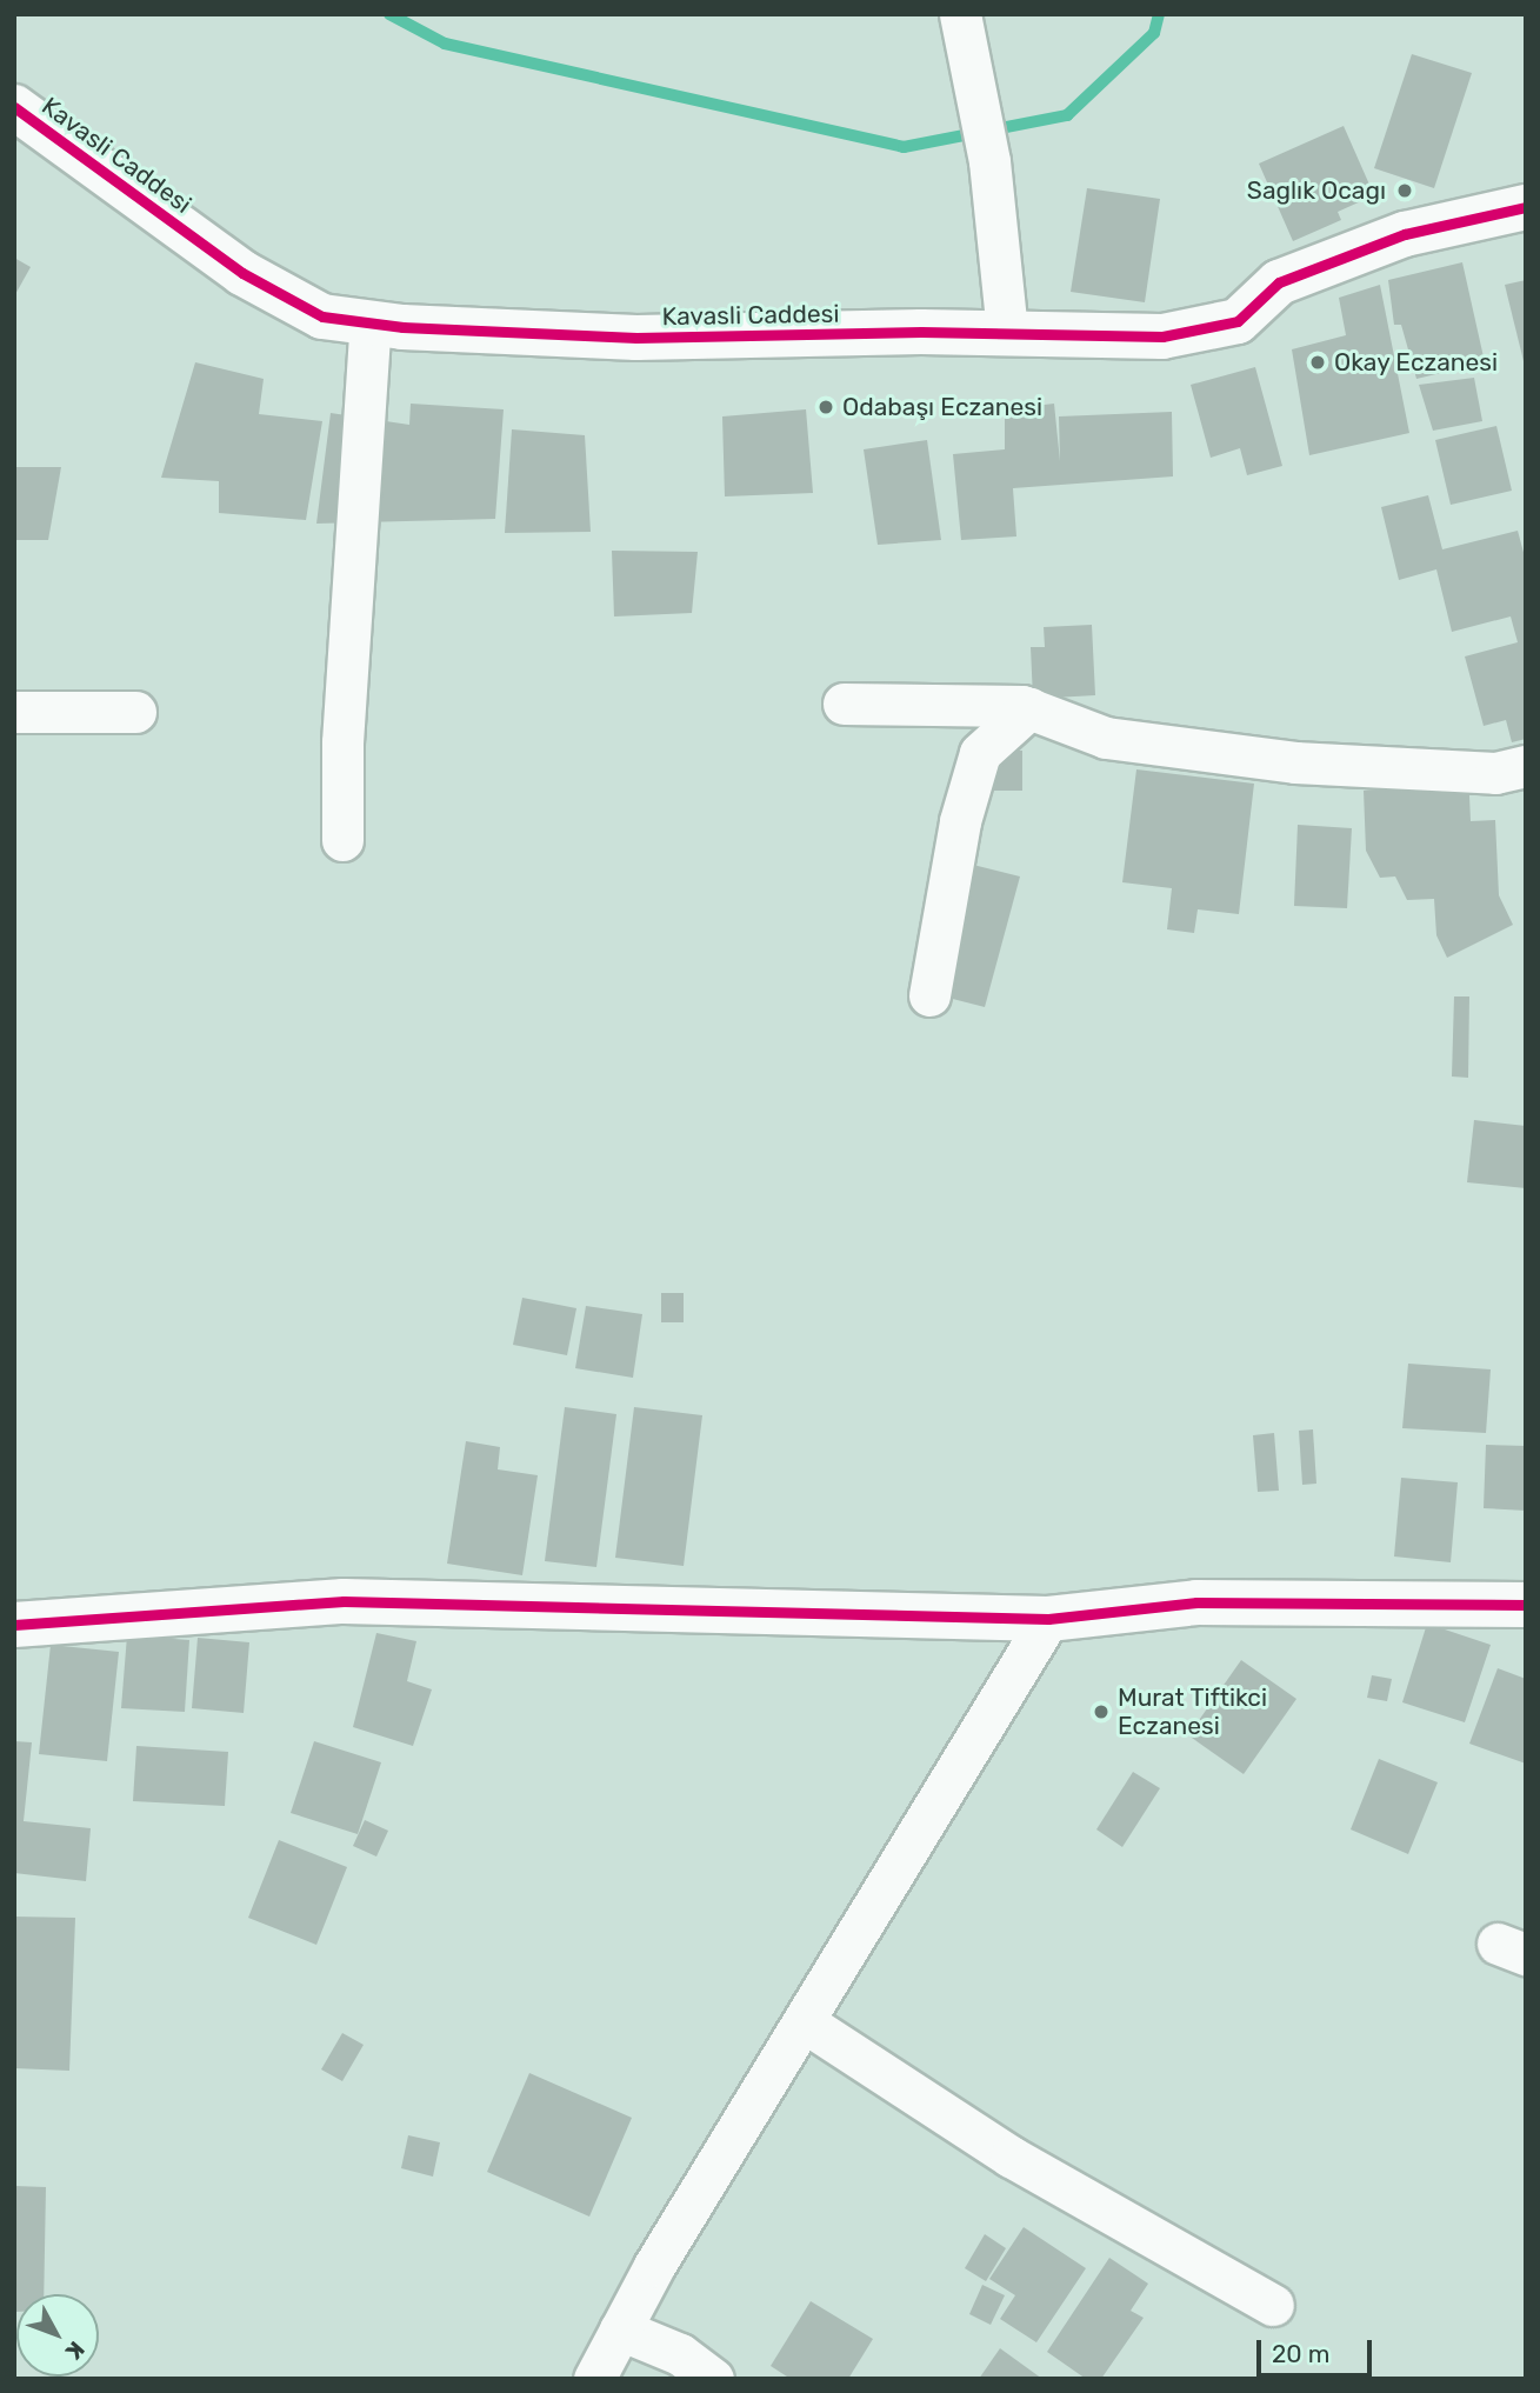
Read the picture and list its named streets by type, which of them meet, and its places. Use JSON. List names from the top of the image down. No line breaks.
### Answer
{"streets":{"street":["Kavasli Caddesi"]},"places":["Saglık Ocagı","Okay Eczanesi","Odabaşı Eczanesi","Murat Tiftikci Eczanesi"],"scale_bar":"20 m","north":"bottom right"}
